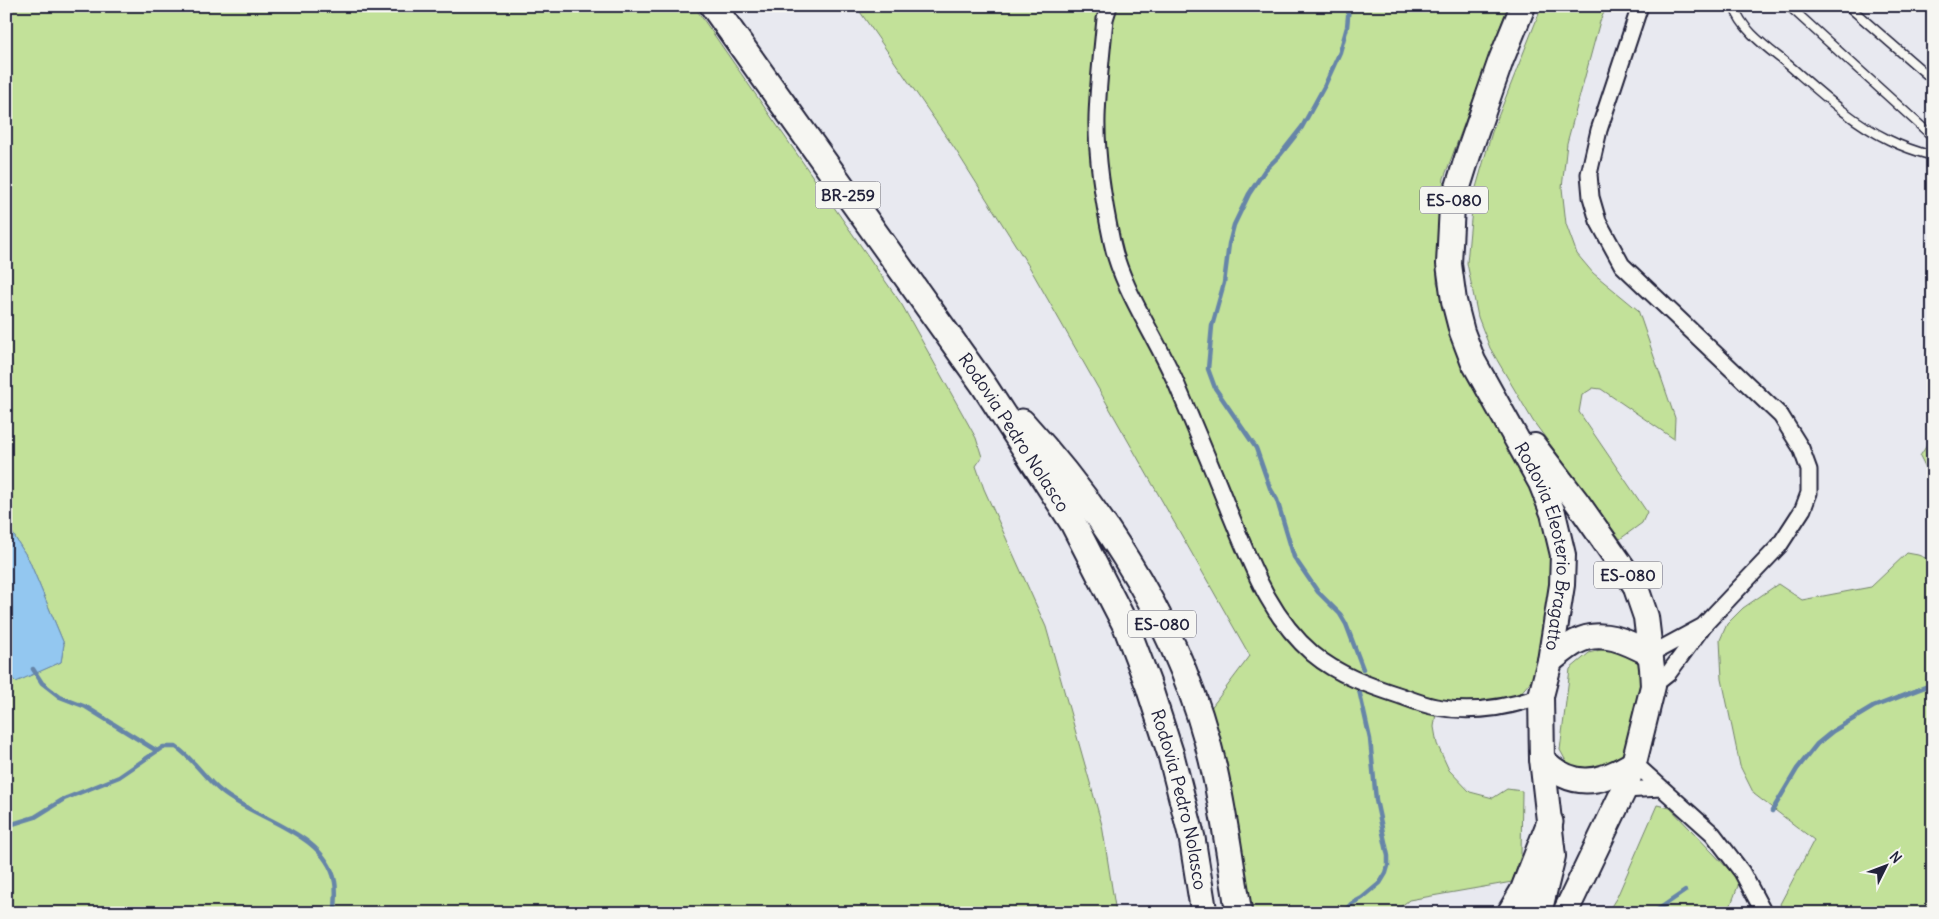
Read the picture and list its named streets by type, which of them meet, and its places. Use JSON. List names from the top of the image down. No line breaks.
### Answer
{"streets":{"highway":["BR-259","ES-080","Rodovia Pedro Nolasco"],"main road":["Rodovia Eleoterio Bragatto"]},"crossings":[["ES-080","Rodovia Pedro Nolasco"],["ES-080","Rodovia Eleoterio Bragatto"]],"north":"top right"}
